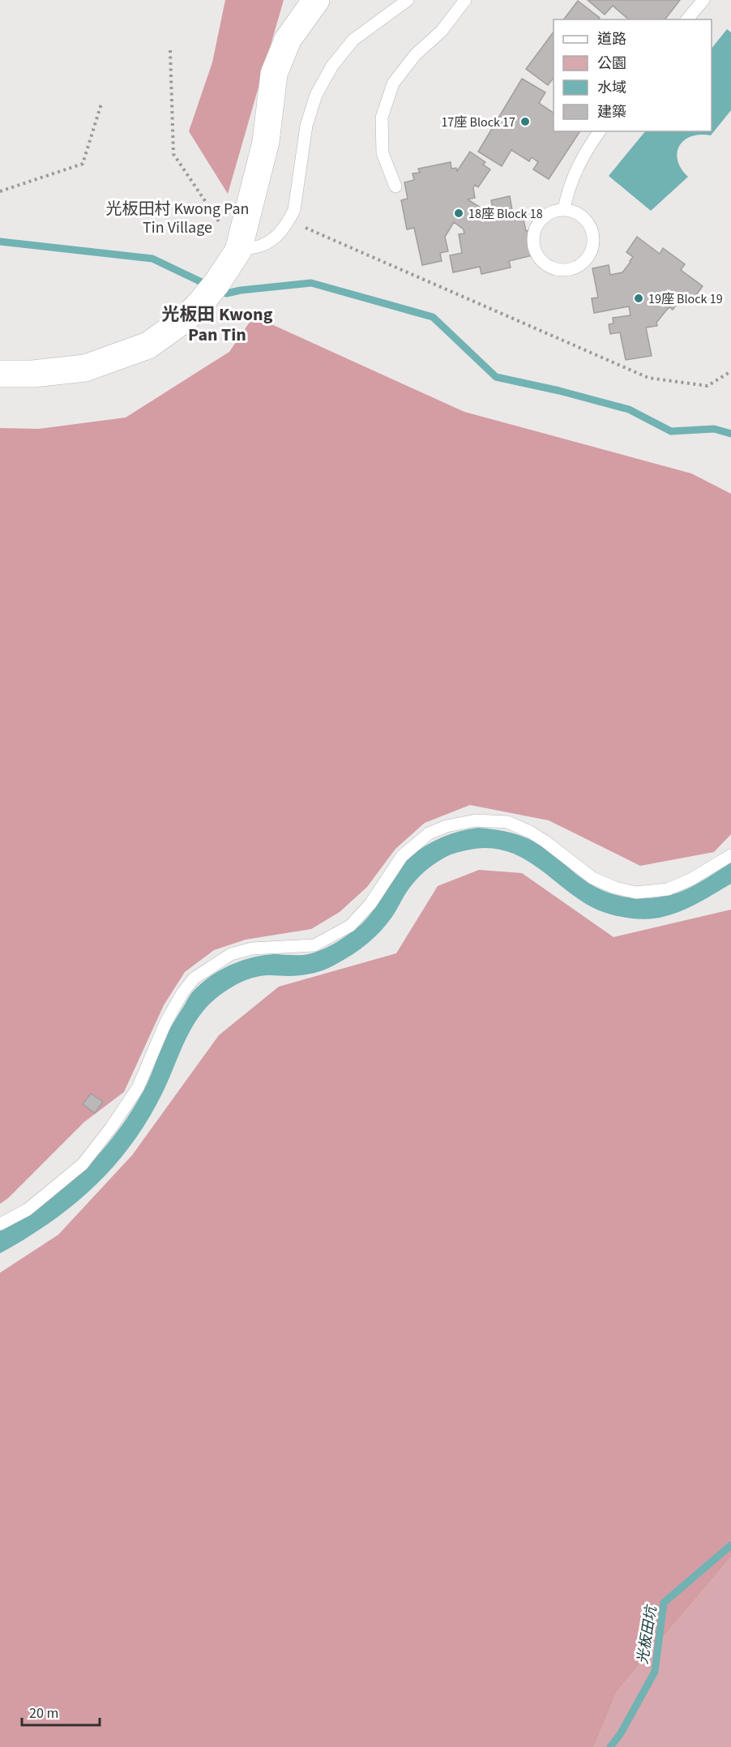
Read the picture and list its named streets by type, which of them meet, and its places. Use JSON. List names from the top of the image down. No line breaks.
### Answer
{"districts":["光板田村 Kwong Pan Tin Village","光板田 Kwong Pan Tin"],"water":["光板田坑"],"places":["17座 Block 17","18座 Block 18","19座 Block 19"],"legend":["道路","公園","水域","建築"],"scale_bar":"20 m"}
